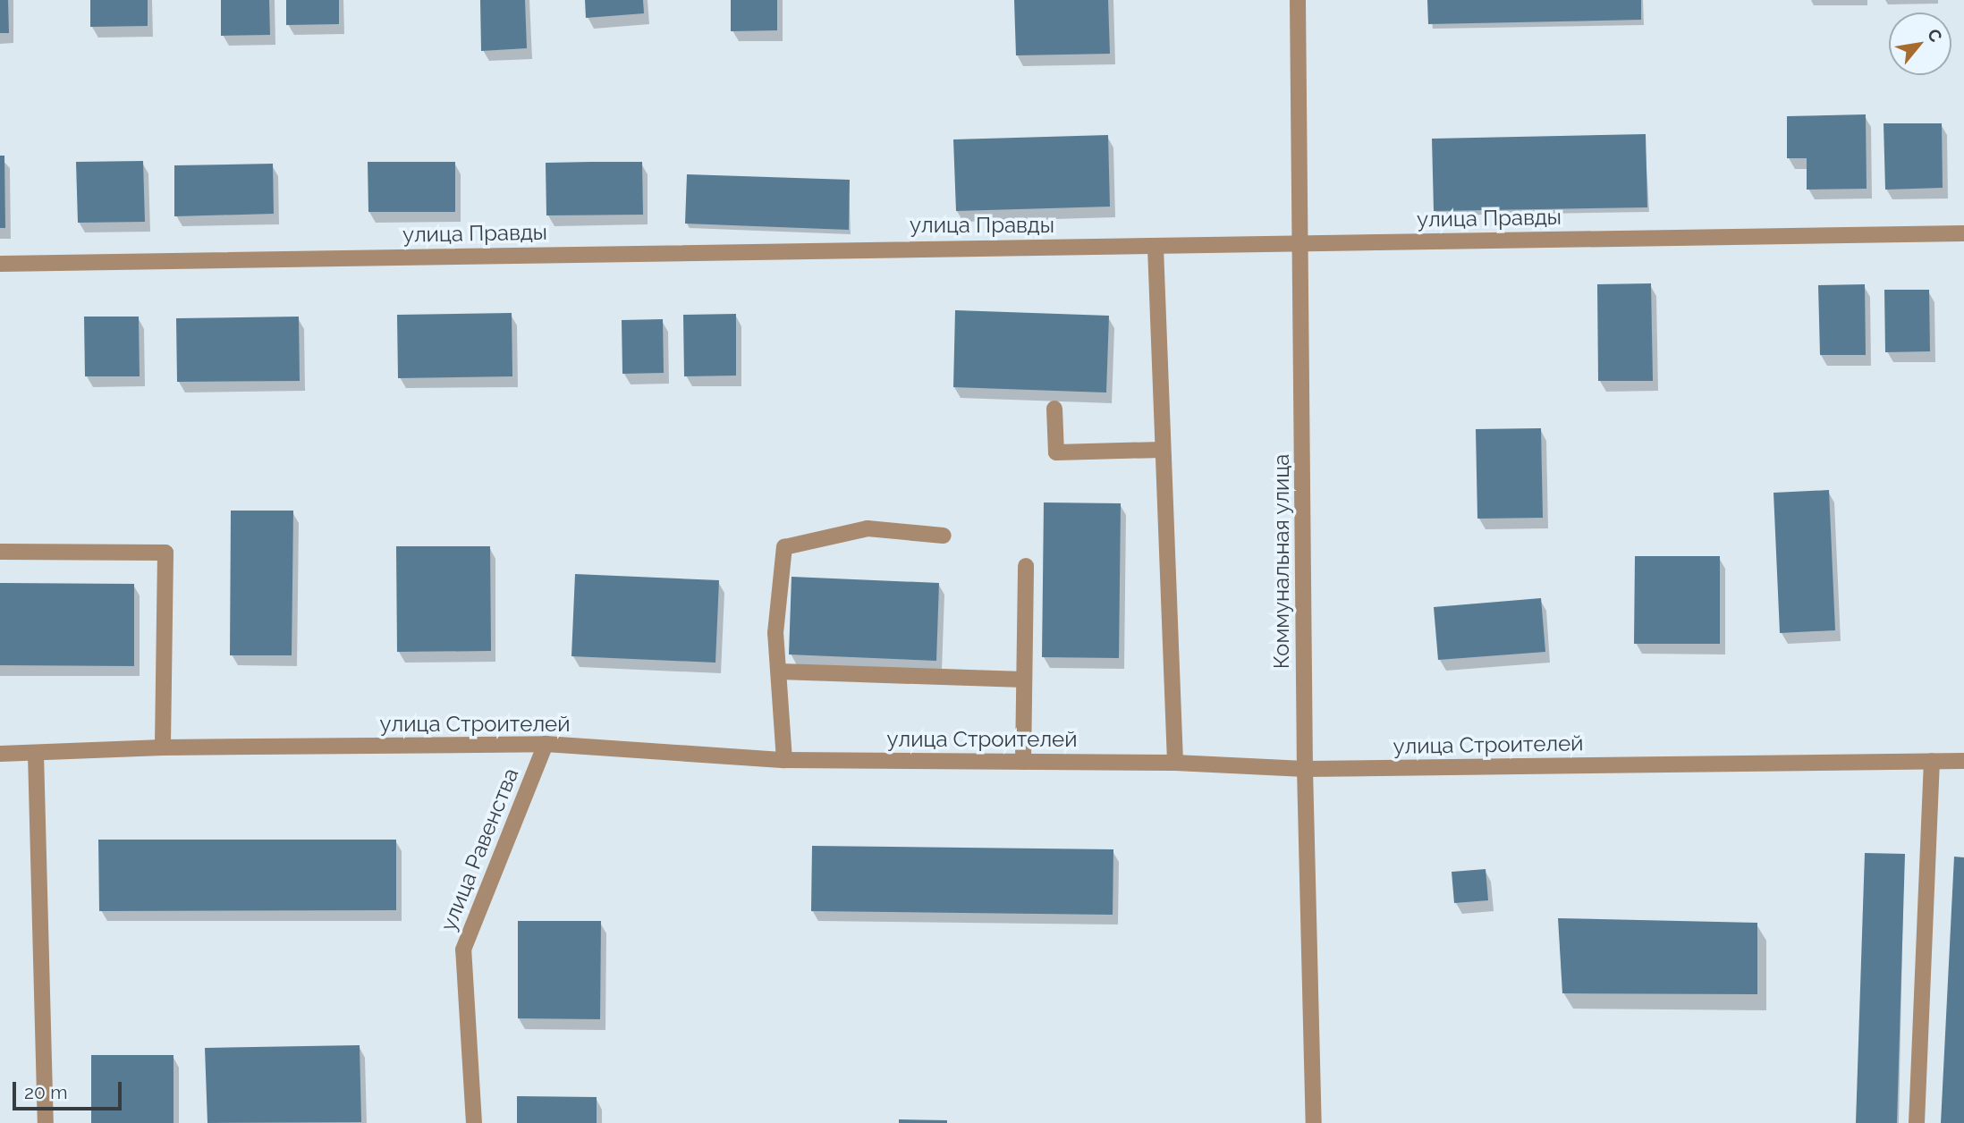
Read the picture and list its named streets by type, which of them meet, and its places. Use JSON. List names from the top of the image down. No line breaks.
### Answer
{"streets":{"street":["улица Правды","Коммунальная улица","улица Строителей","улица Равенства"]},"crossings":[["улица Правды","Коммунальная улица"],["Коммунальная улица","улица Строителей"],["улица Строителей","улица Равенства"]],"scale_bar":"20 m","north":"top right"}
